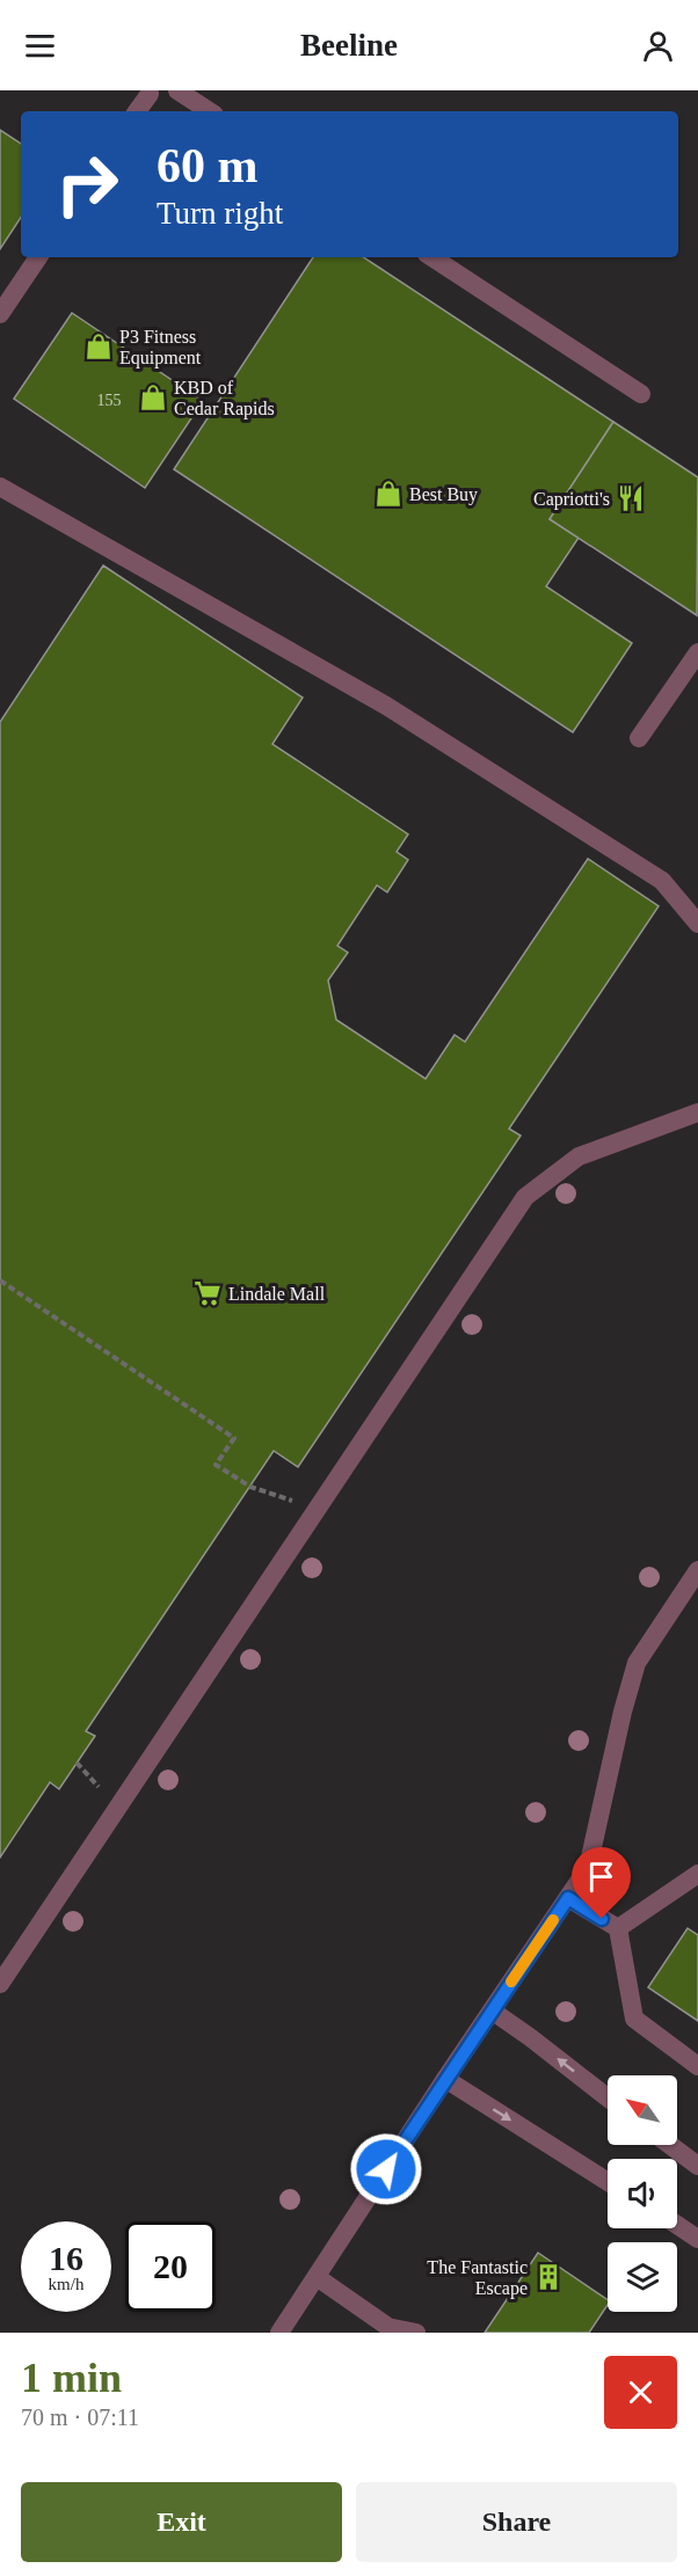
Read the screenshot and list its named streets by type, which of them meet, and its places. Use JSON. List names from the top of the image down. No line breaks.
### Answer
{"places":{"shop":["P3 Fitness Equipment","KBD of Cedar Rapids","Best Buy"],"restaurant":["Capriotti's"],"supermarket":["Lindale Mall"],"building":["The Fantastic Escape"]},"house_numbers":["155"],"north":"top left","page":{"header":"Beeline","turn":["60 m","Turn right"],"speed":"16 km/h","limit":"20","heading":["1 min","70 m · 07:11"],"buttons":["Exit","Share"]}}
